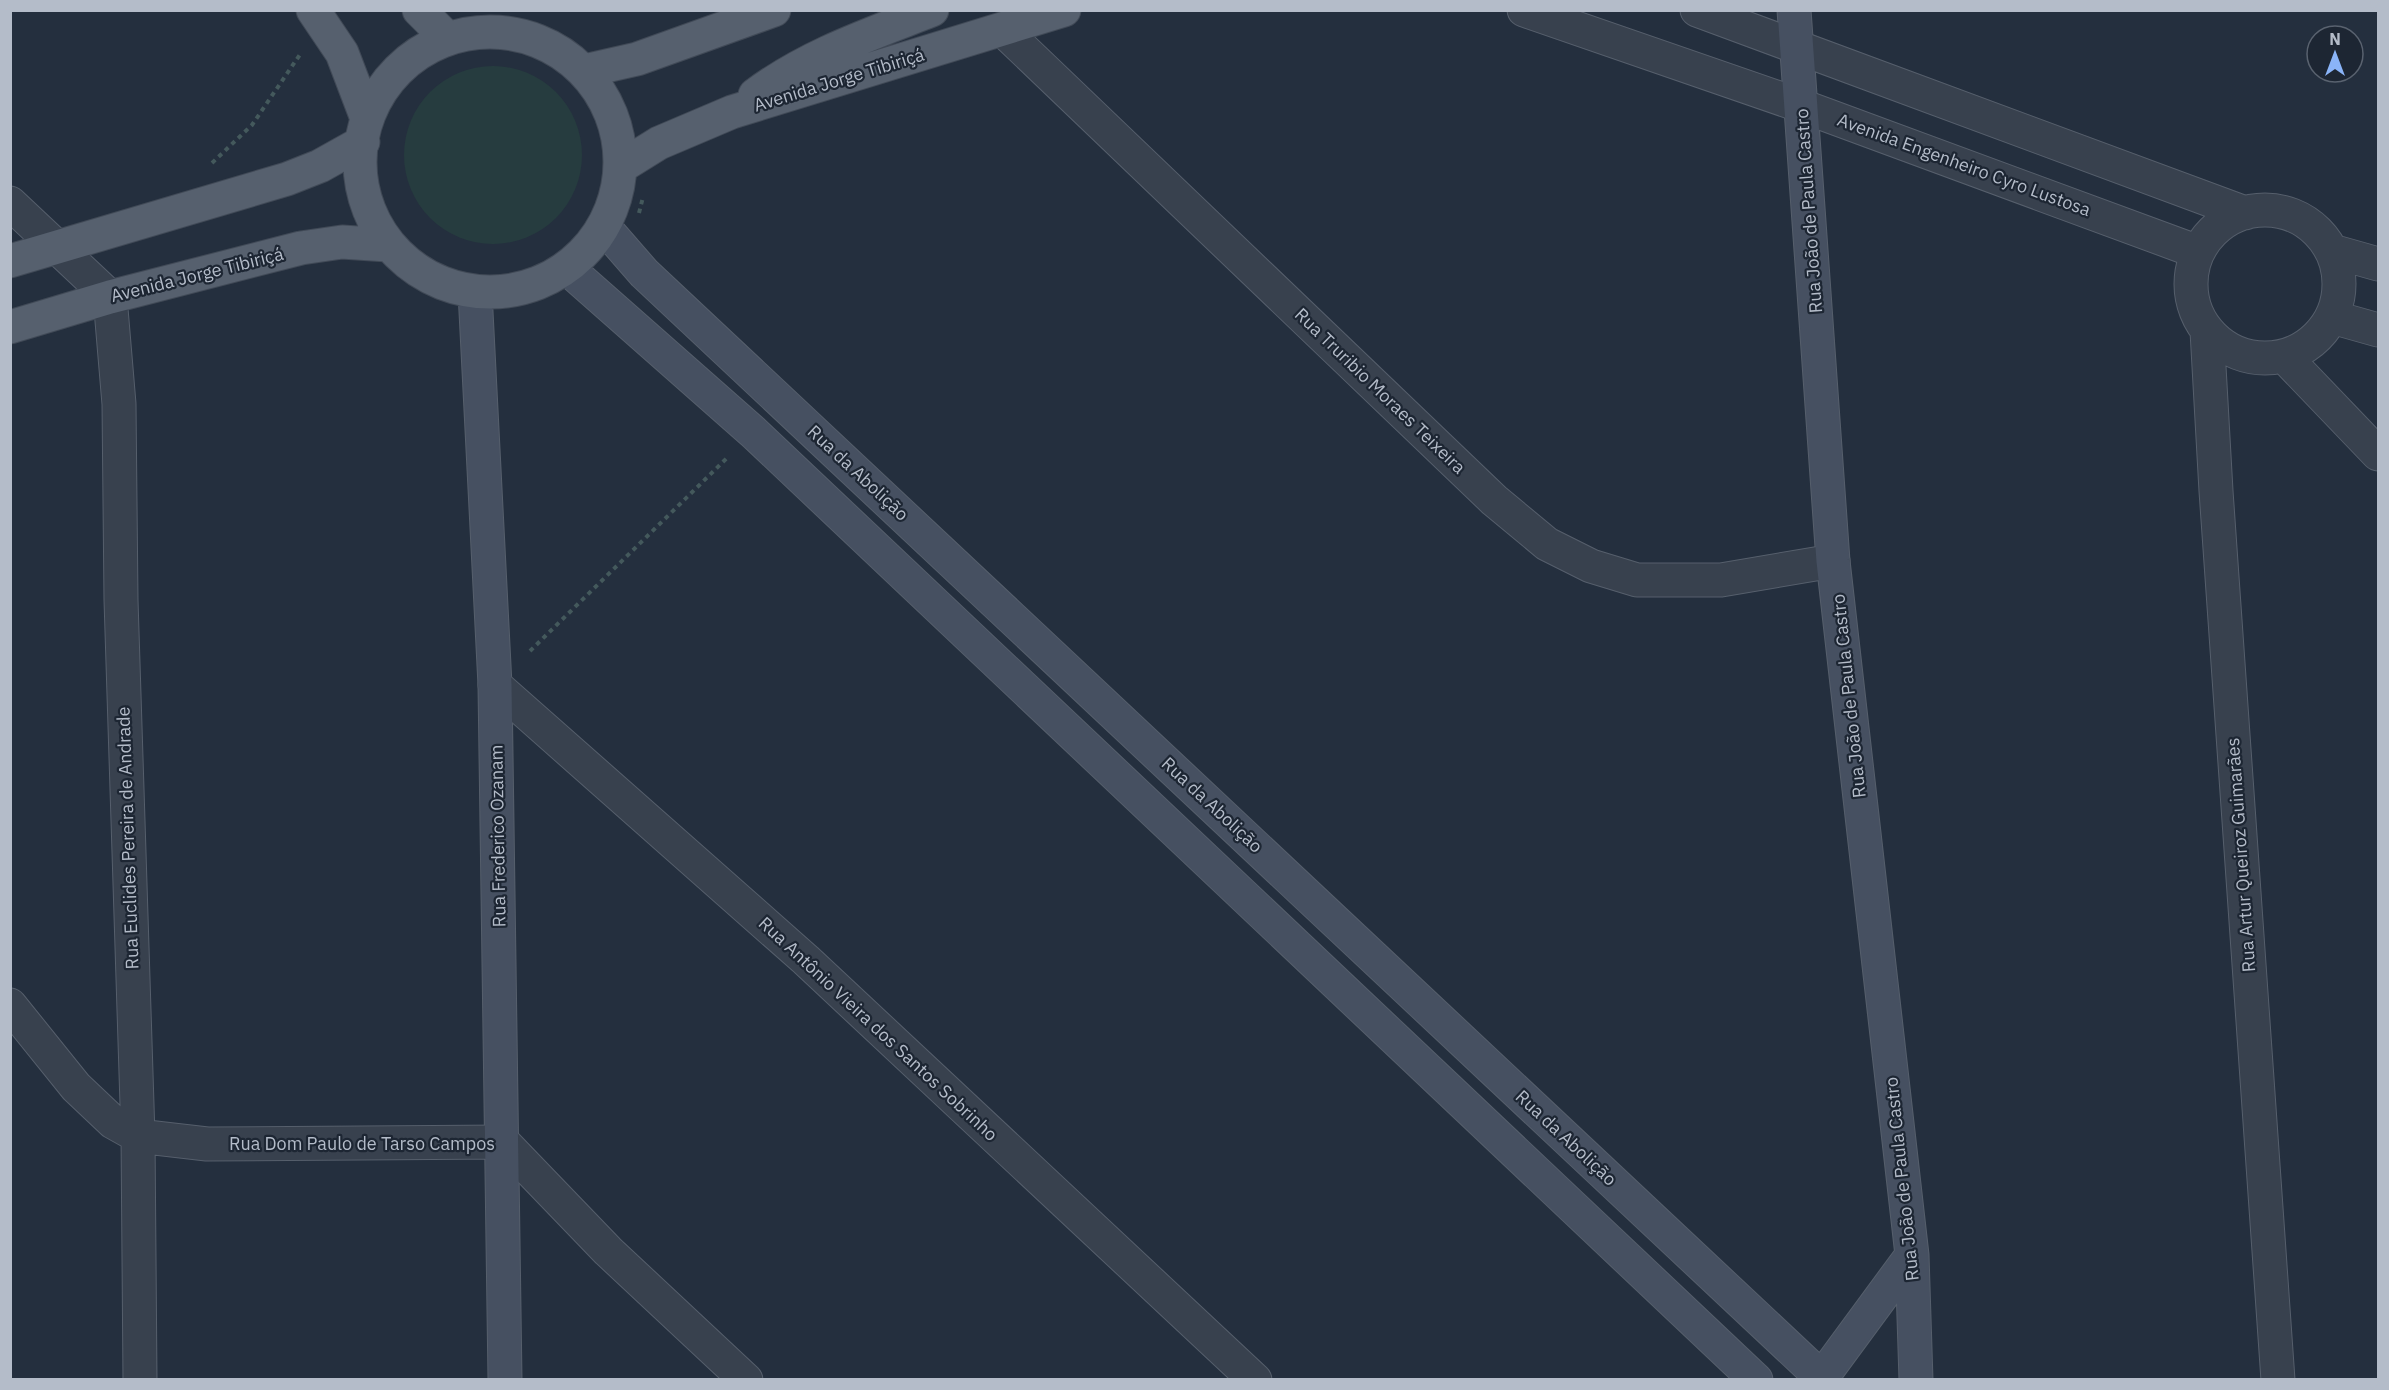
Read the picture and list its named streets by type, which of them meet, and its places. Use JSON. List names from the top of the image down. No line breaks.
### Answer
{"streets":{"main road":["Avenida Jorge Tibiriçá","Rua João de Paula Castro","Rua da Abolição","Rua Frederico Ozanam"],"street":["Avenida Engenheiro Cyro Lustosa","Rua Truribio Moraes Teixeira","Rua Euclides Pereira de Andrade","Rua Artur Queiroz Guimarães","Rua Antônio Vieira dos Santos Sobrinho","Rua Dom Paulo de Tarso Campos"]},"crossings":[["Avenida Jorge Tibiriçá","Rua Truribio Moraes Teixeira"],["Avenida Jorge Tibiriçá","Rua Euclides Pereira de Andrade"],["Avenida Engenheiro Cyro Lustosa","Rua João de Paula Castro"],["Avenida Engenheiro Cyro Lustosa","Rua Artur Queiroz Guimarães"],["Rua João de Paula Castro","Rua Truribio Moraes Teixeira"],["Rua Frederico Ozanam","Rua Antônio Vieira dos Santos Sobrinho"],["Rua Frederico Ozanam","Rua Dom Paulo de Tarso Campos"],["Rua Euclides Pereira de Andrade","Rua Dom Paulo de Tarso Campos"]],"north":"top"}
